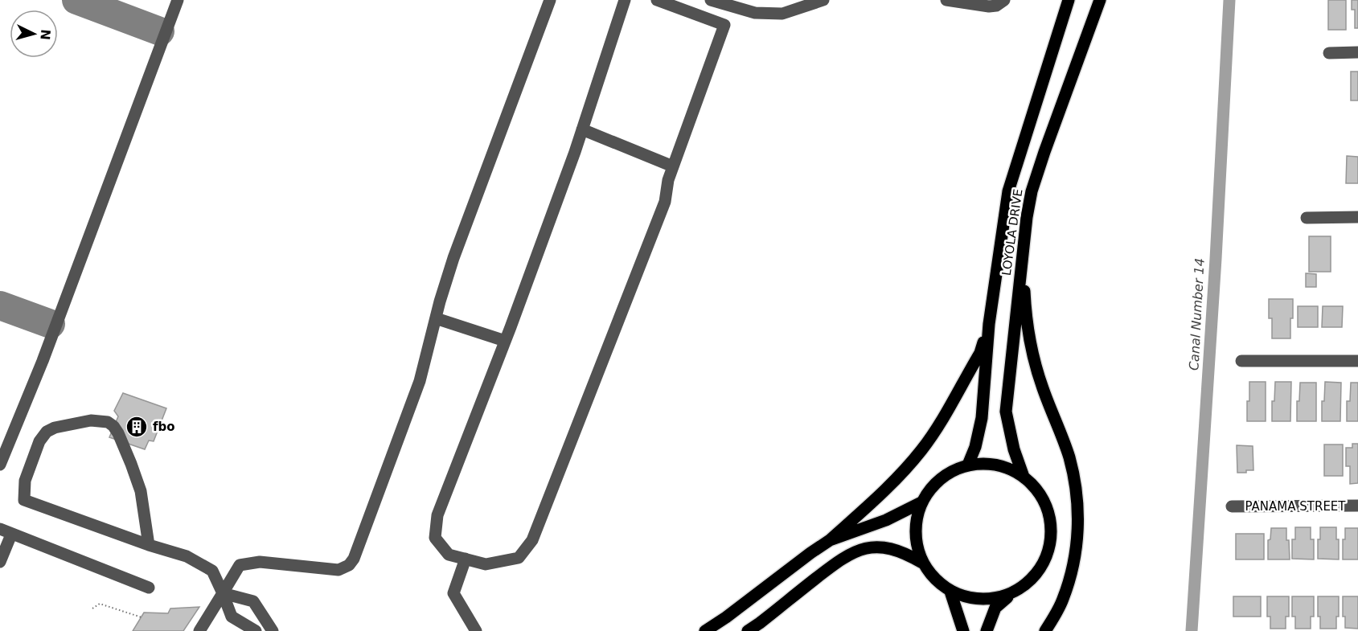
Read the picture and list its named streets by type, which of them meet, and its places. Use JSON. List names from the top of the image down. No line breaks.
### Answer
{"streets":{"main road":["LOYOLA DRIVE"],"street":["PANAMA STREET"]},"water":["Canal Number 14"],"places":{"building":["fbo"]},"north":"right"}
